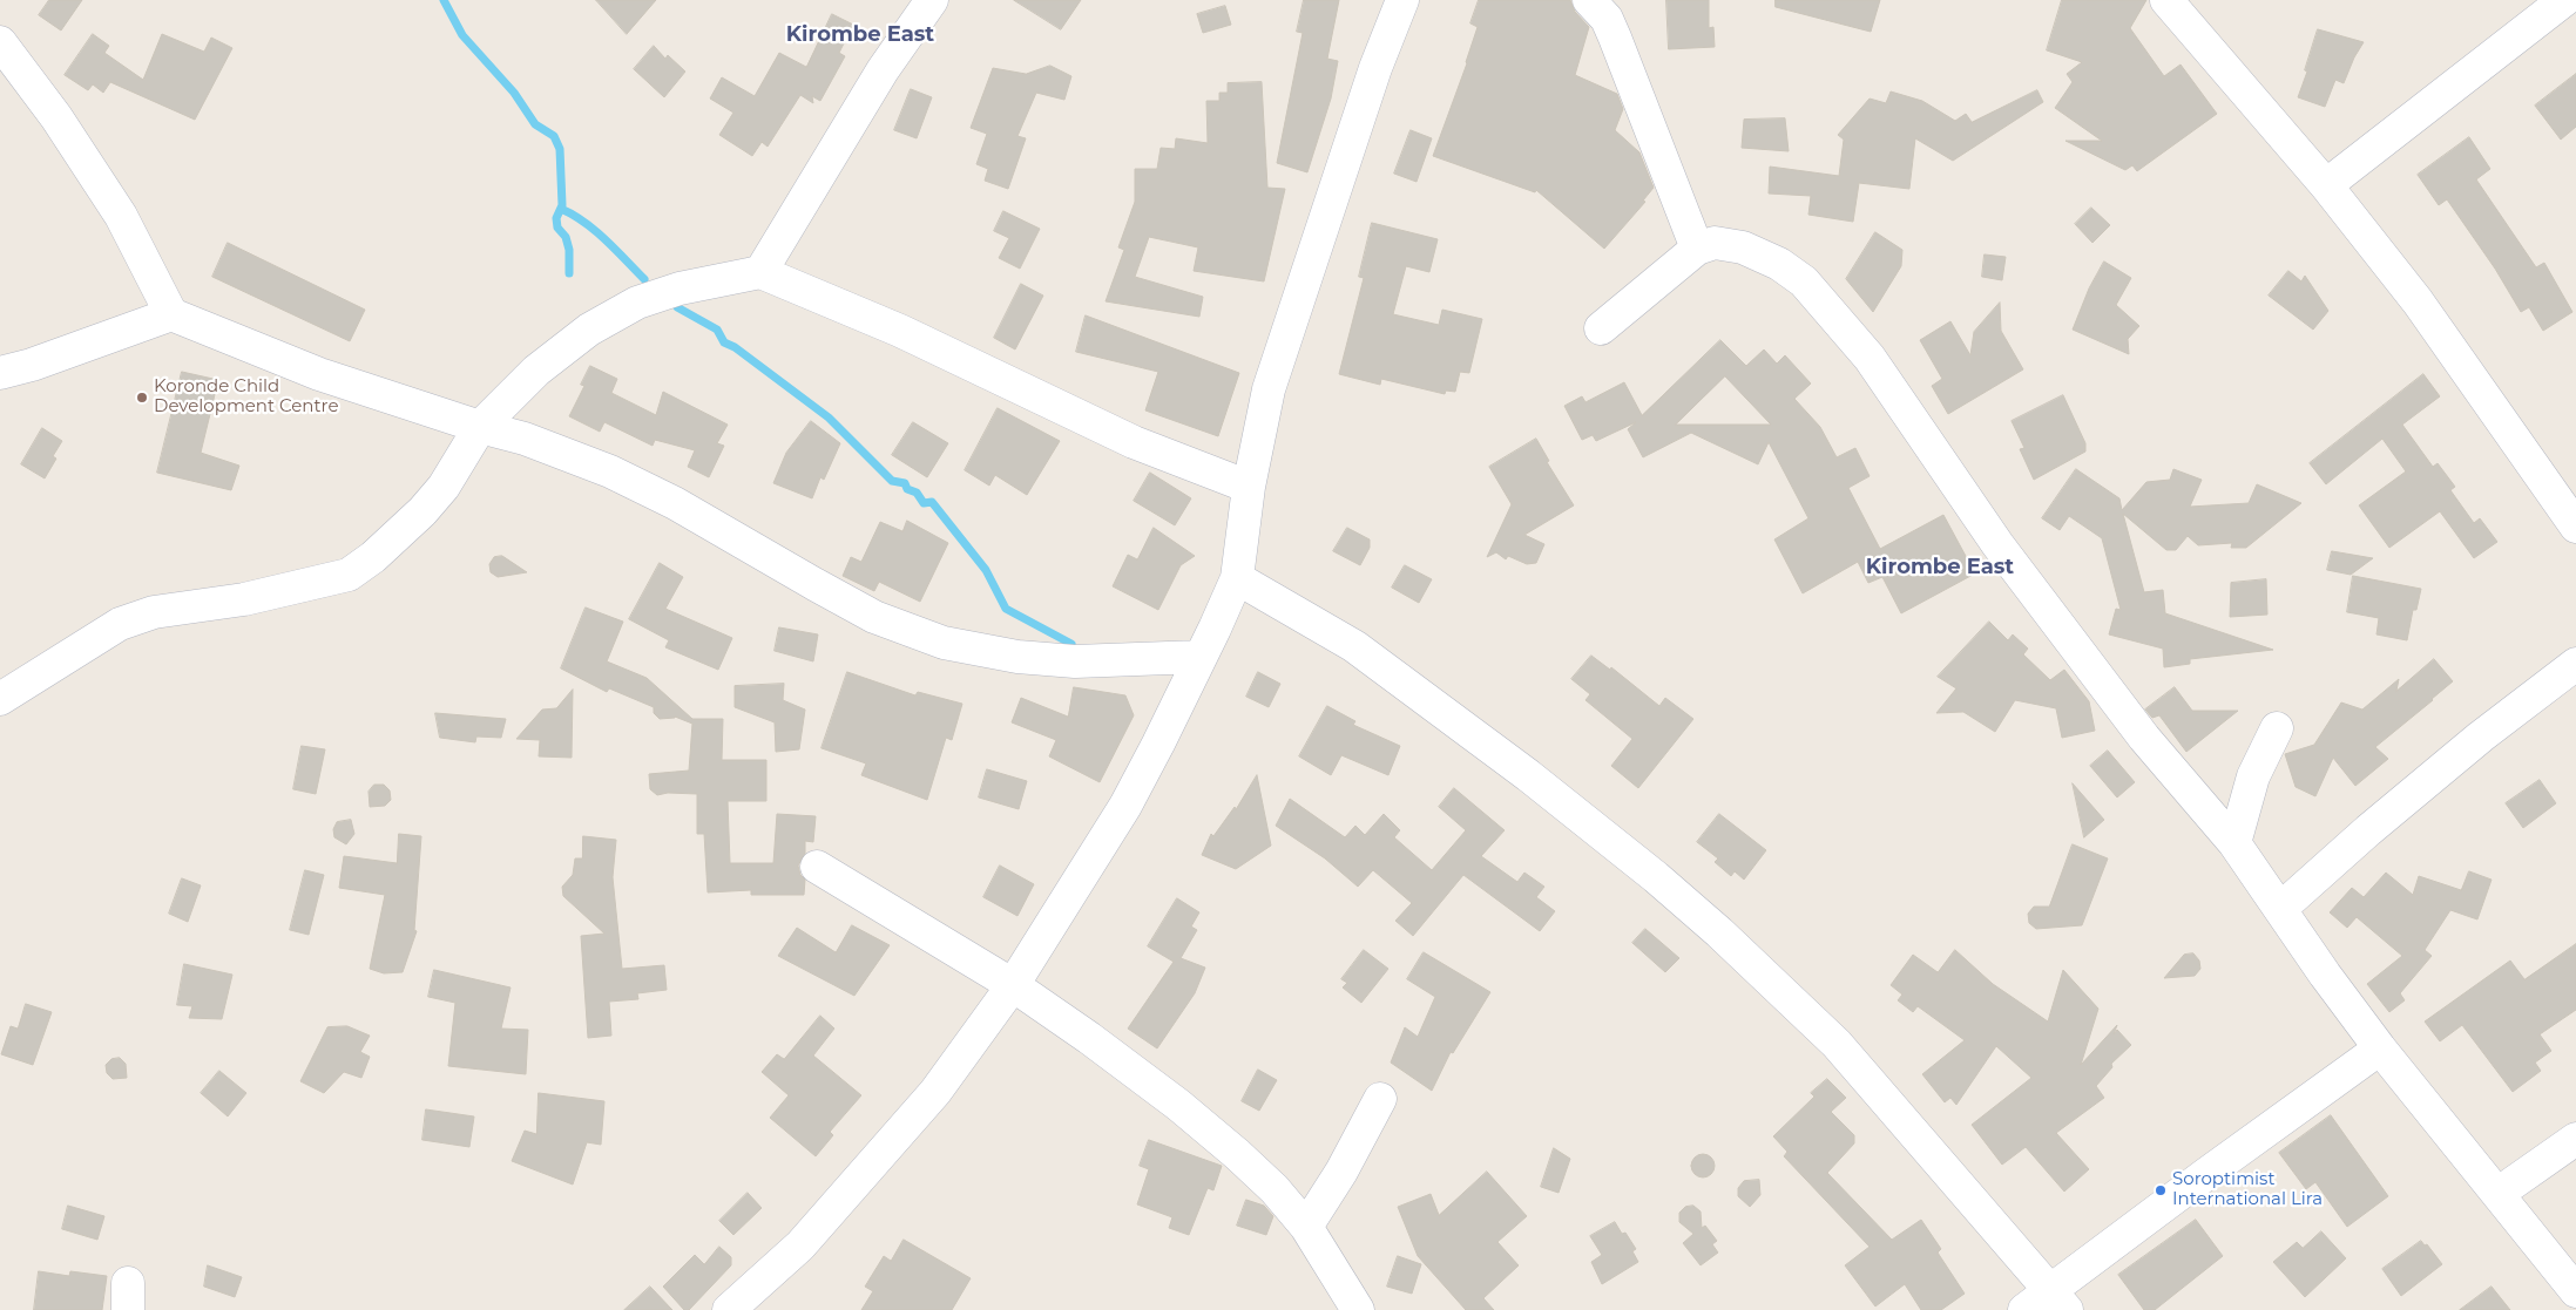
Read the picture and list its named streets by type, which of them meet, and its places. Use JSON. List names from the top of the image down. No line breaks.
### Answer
{"districts":["Kirombe East","Kirombe East"],"places":["Koronde Child Development Centre","Soroptimist International Lira"]}
